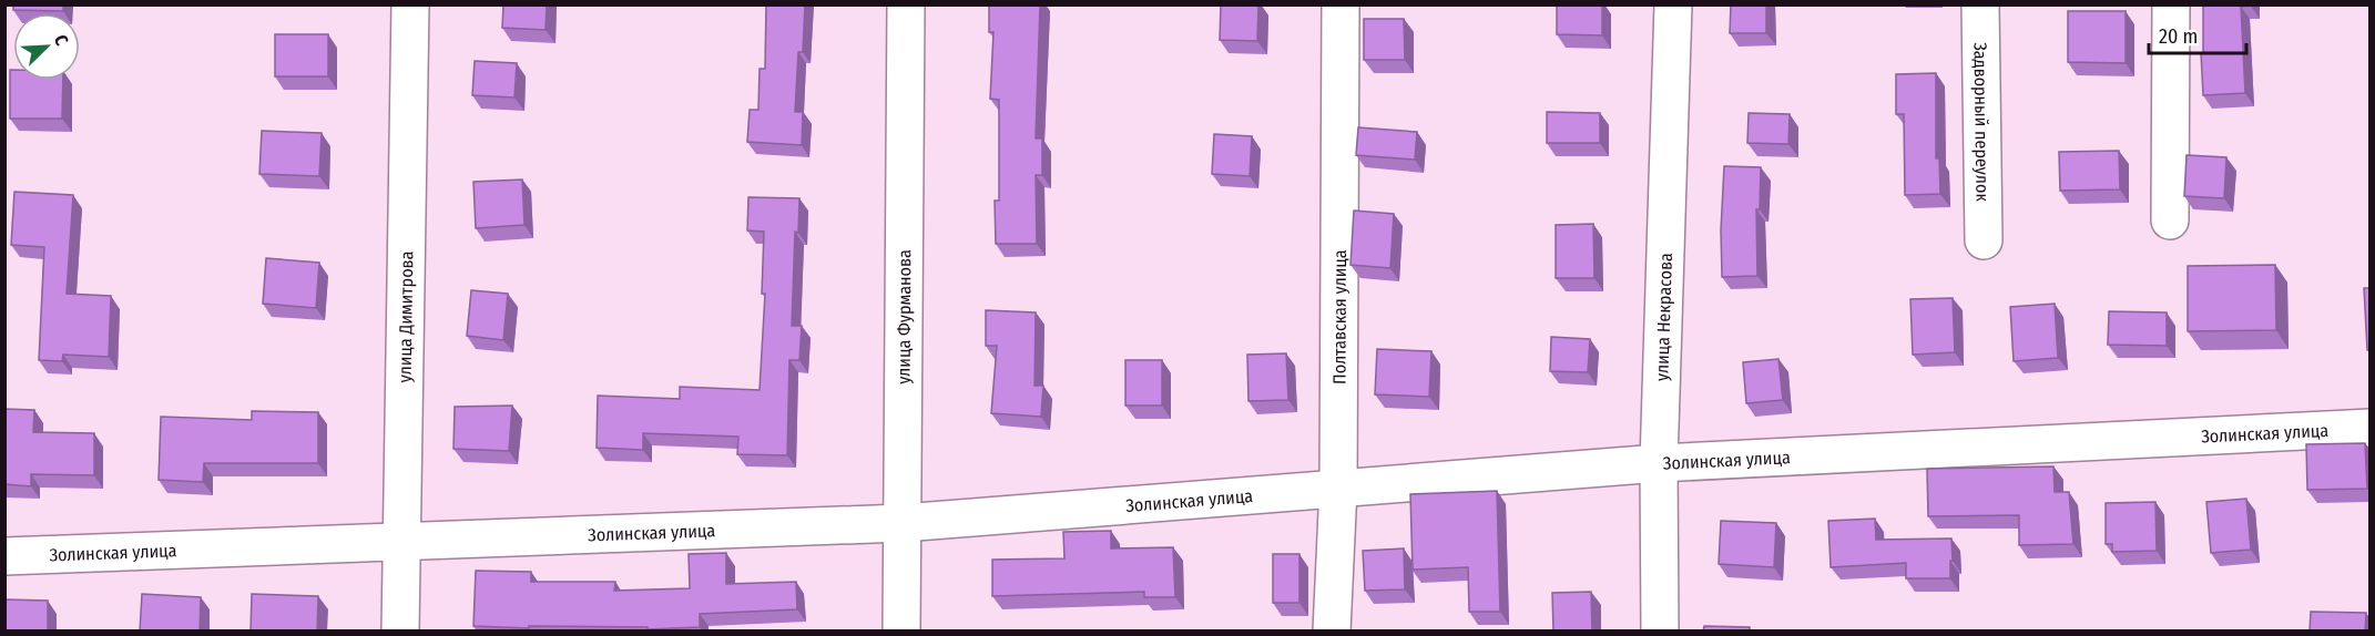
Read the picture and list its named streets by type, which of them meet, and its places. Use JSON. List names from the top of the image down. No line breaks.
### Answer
{"streets":{"street":["Задворный переулок","улица Димитрова","улица Фурманова","Полтавская улица","улица Некрасова","Золинская улица"]},"crossings":[["улица Димитрова","Золинская улица"],["улица Фурманова","Золинская улица"],["Полтавская улица","Золинская улица"],["улица Некрасова","Золинская улица"]],"scale_bar":"20 m","north":"top right"}
